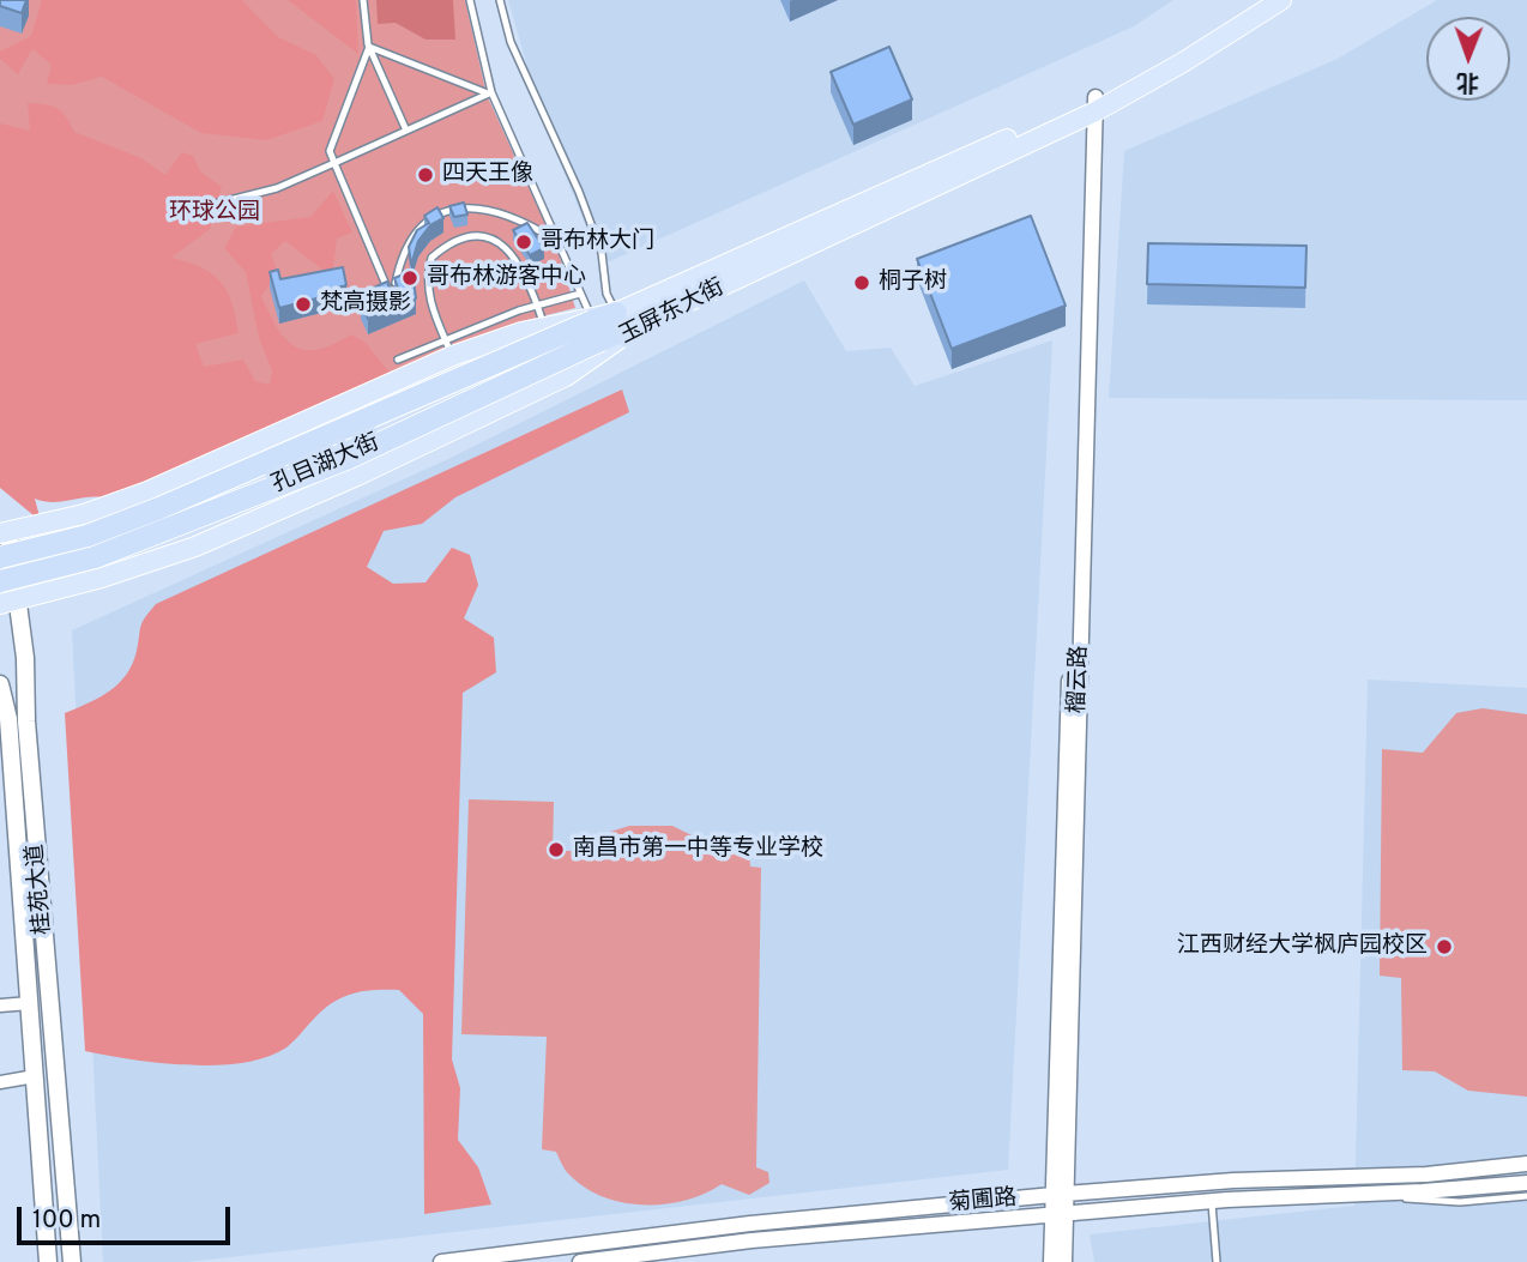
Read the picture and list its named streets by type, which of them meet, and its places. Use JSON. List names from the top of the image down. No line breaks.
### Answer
{"streets":{"highway":["孔目湖大街"],"main road":["玉屏东大街","桂苑大道"],"street":["榴云路","菊圃路"]},"crossings":[["玉屏东大街","孔目湖大街"],["玉屏东大街","榴云路"],["玉屏东大街","桂苑大道"],["榴云路","菊圃路"]],"parks":["环球公园"],"places":["四天王像","哥布林大门","哥布林游客中心","桐子树","梵高摄影","南昌市第一中等专业学校","江西财经大学枫庐园校区"],"scale_bar":"100 m","north":"bottom"}
